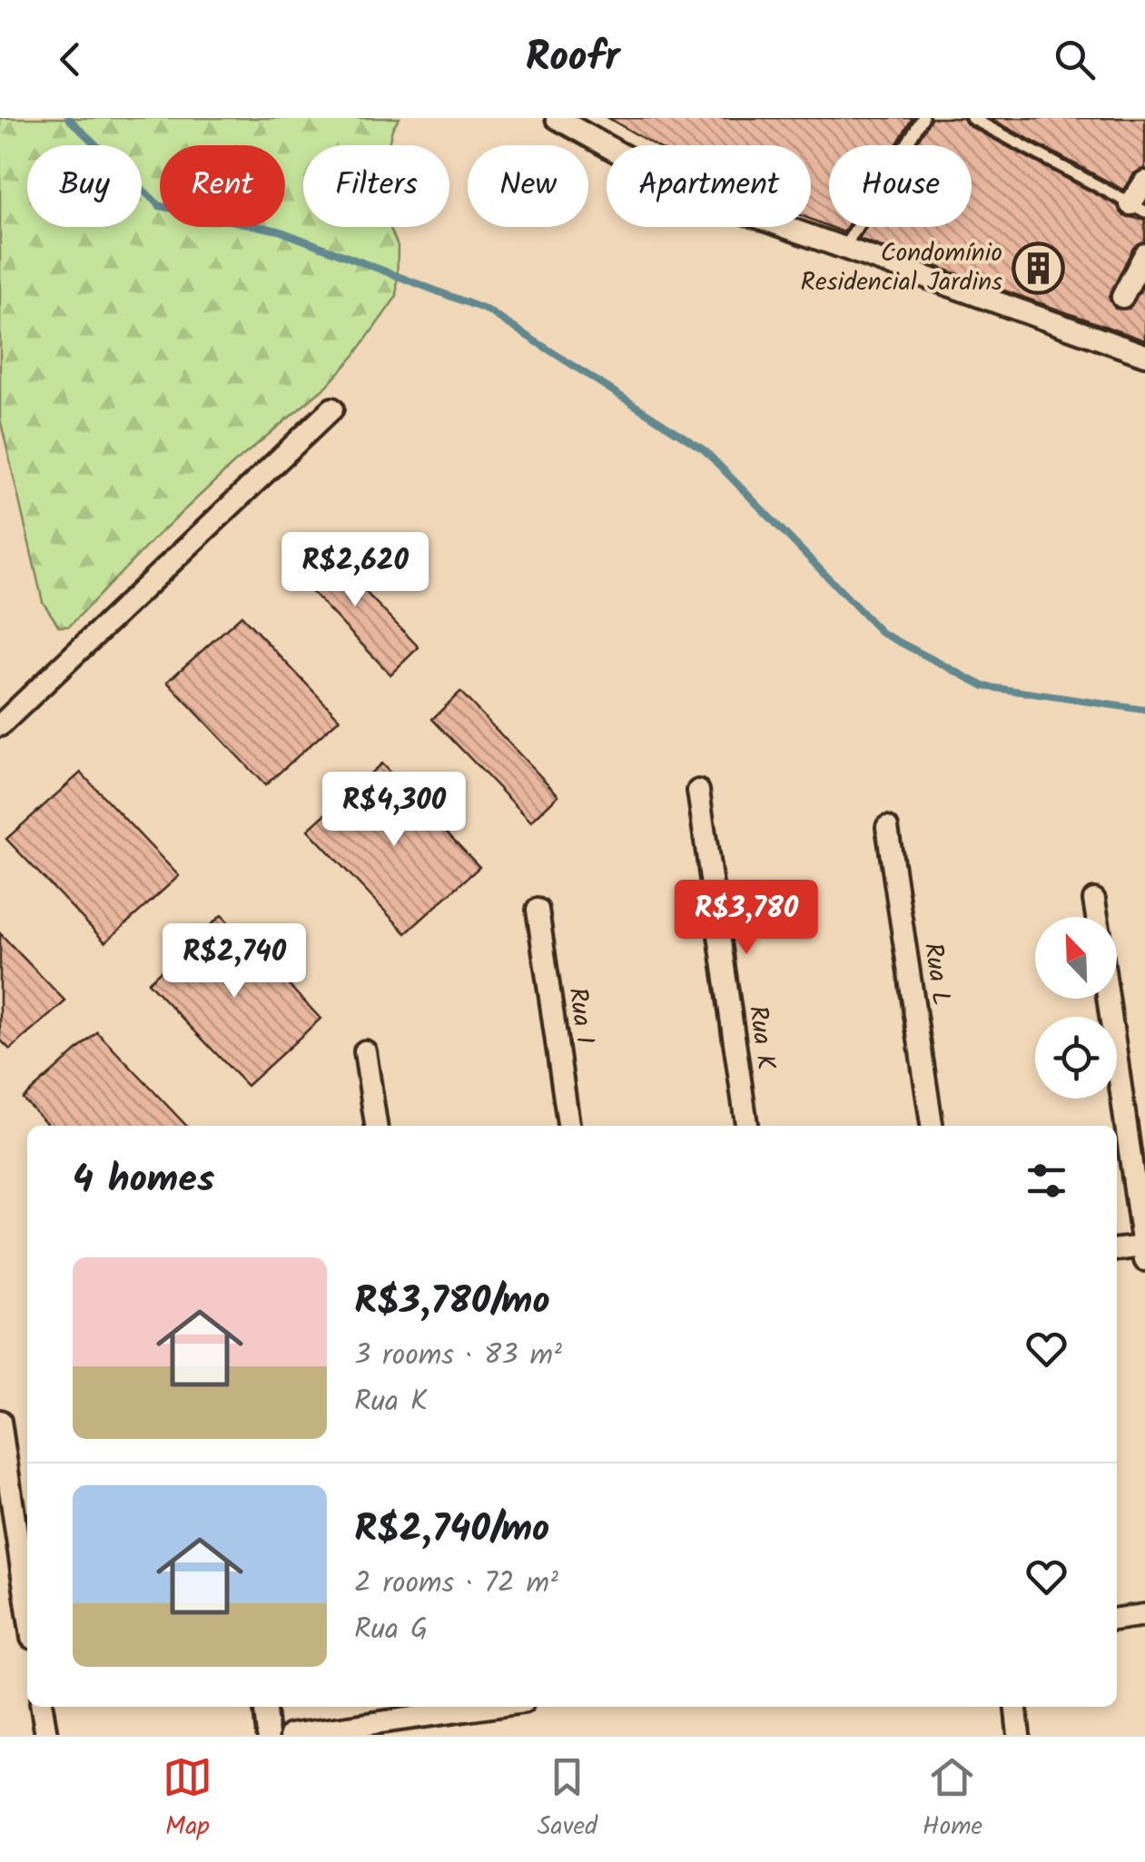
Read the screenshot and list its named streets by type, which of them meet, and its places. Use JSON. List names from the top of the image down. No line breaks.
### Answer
{"streets":{"street":["Rua L","Rua I","Rua K"]},"places":{"building":["Condomínio Residencial Jardins"]},"north":"top left","page":{"header":"Roofr","chip":["Buy","Rent","Filters","New","Apartment","House"],"price":["R$2,620","R$4,300","R$3,780","R$2,740"],"heading":"4 homes","list":[{"name":"R$3,780/mo","note":"3 rooms · 83 m² · Rua K"},{"name":"R$2,740/mo","note":"2 rooms · 72 m² · Rua G"}],"tabs":["Map","Saved","Home"]}}
